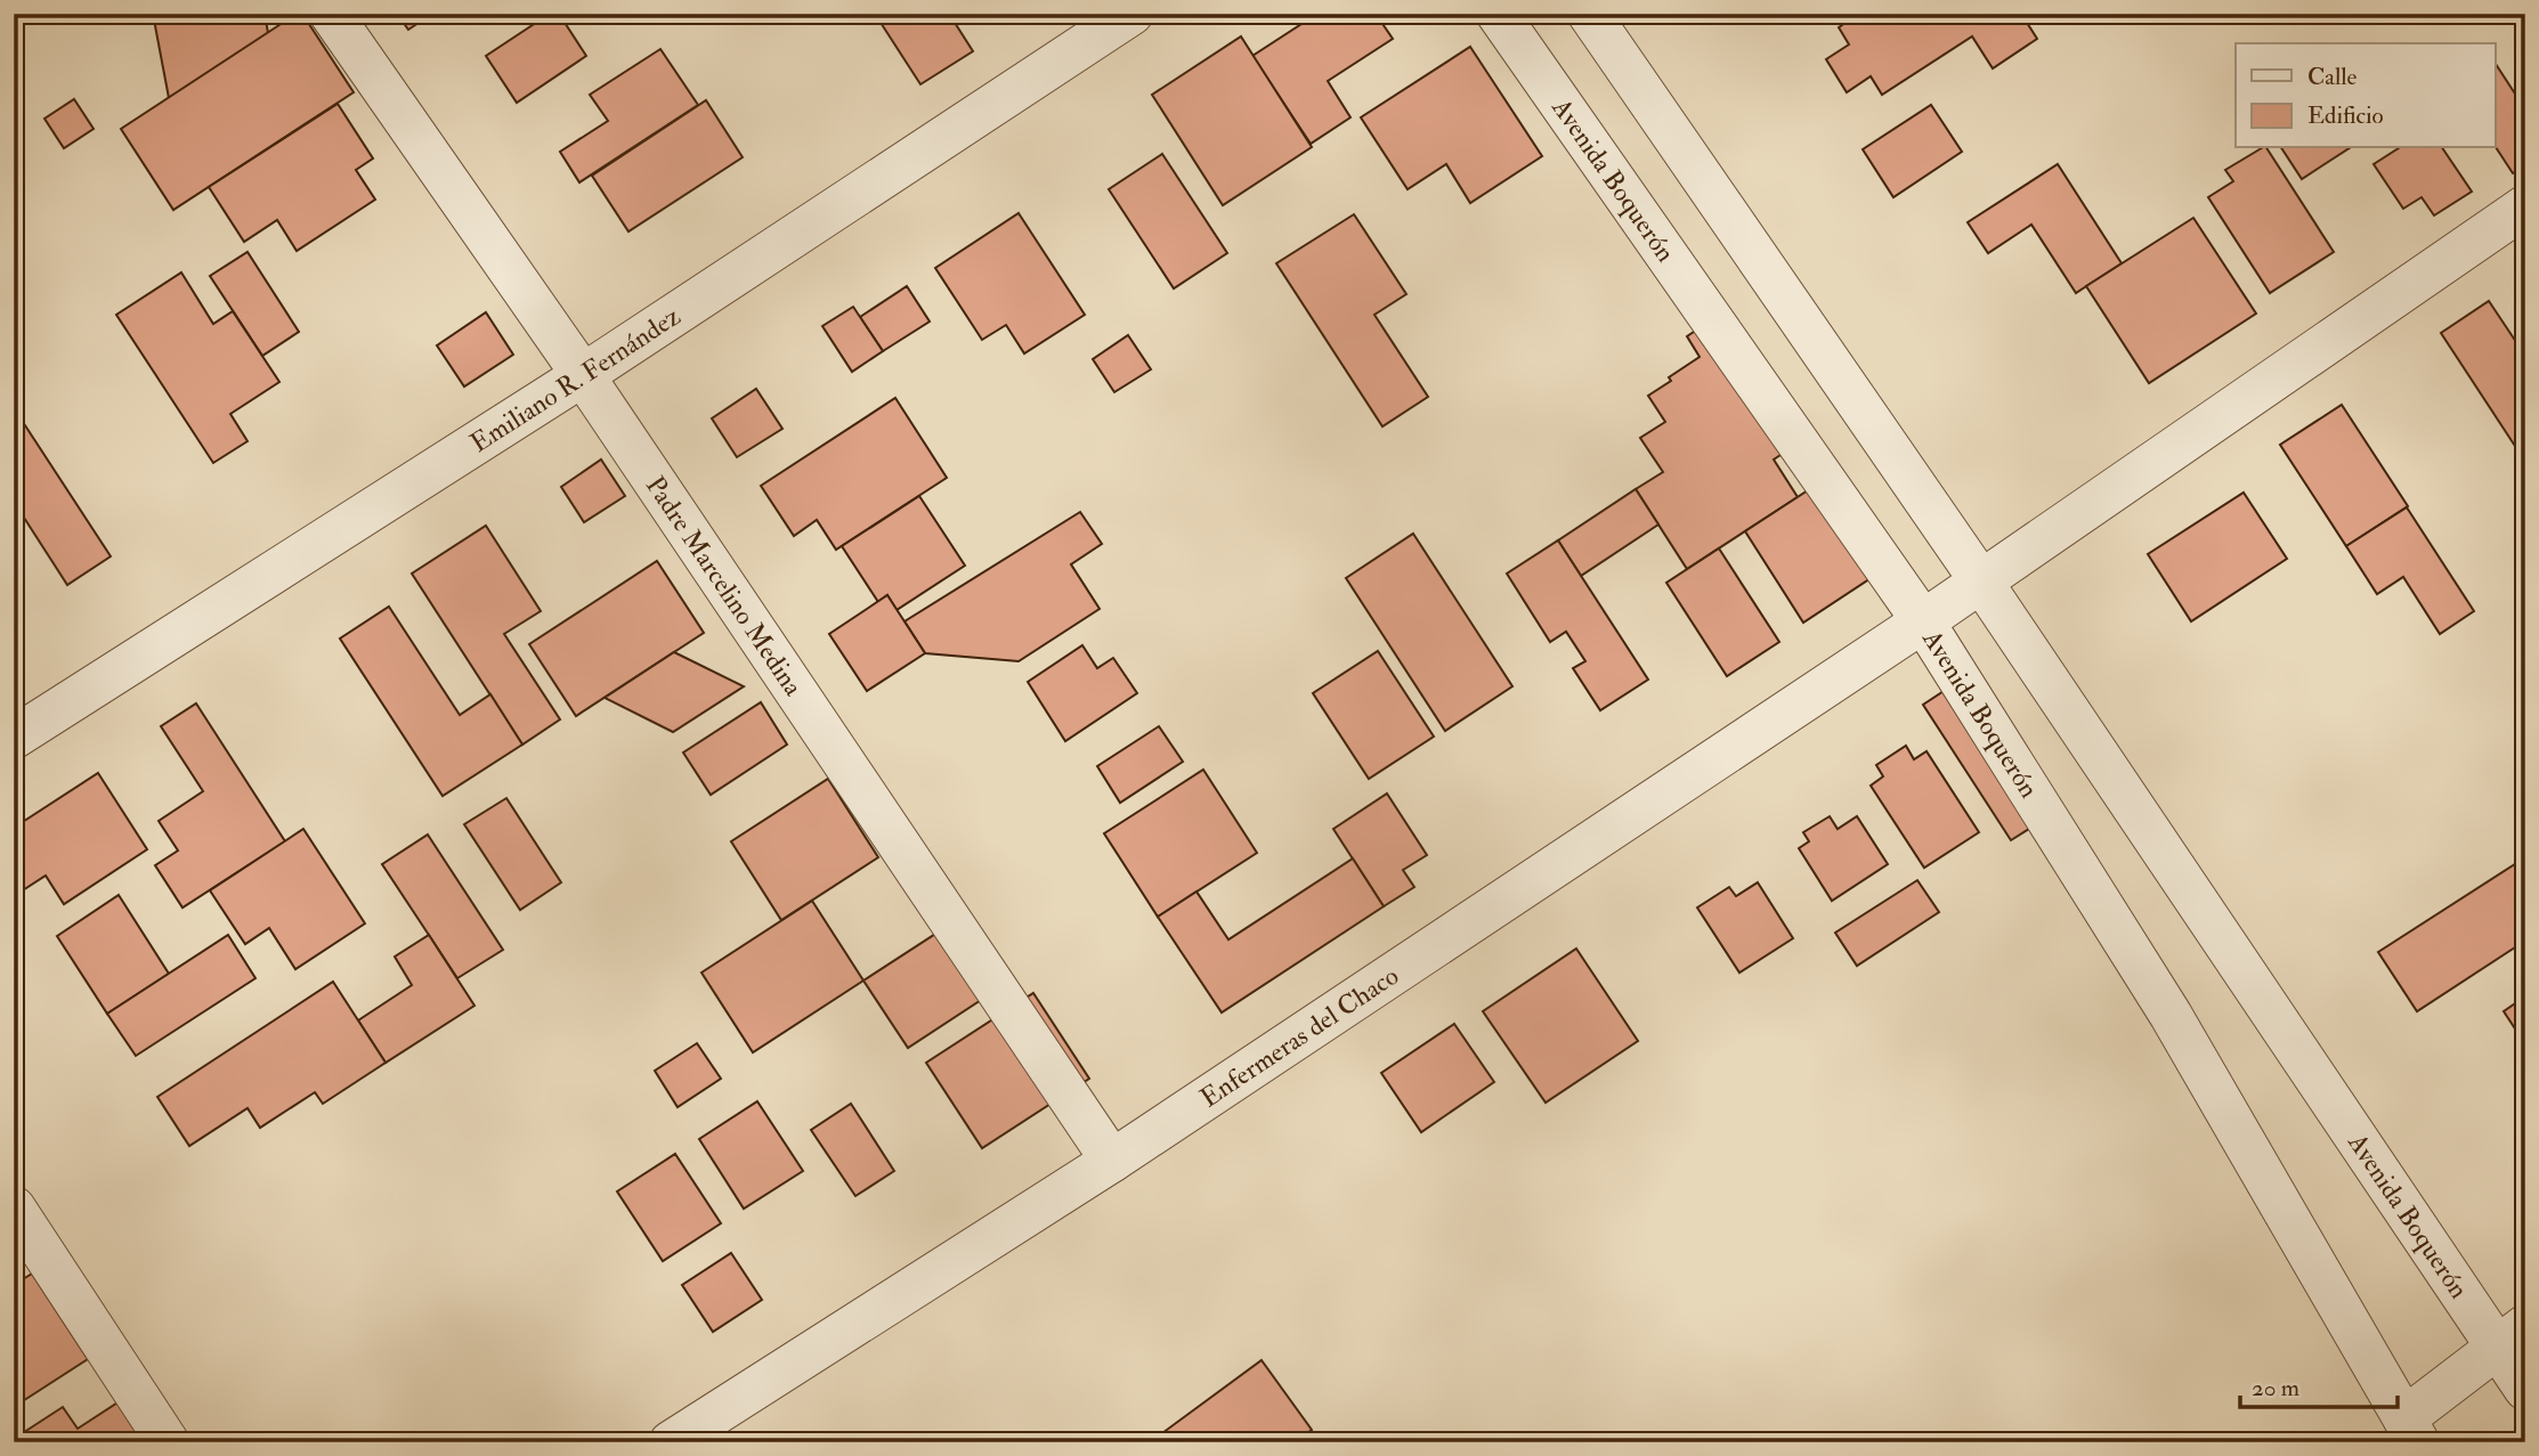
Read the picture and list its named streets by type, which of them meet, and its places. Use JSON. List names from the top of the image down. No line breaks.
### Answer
{"streets":{"street":["Avenida Boquerón","Emiliano R. Fernández","Padre Marcelino Medina","Enfermeras del Chaco"]},"crossings":[["Avenida Boquerón","Enfermeras del Chaco"],["Emiliano R. Fernández","Padre Marcelino Medina"],["Padre Marcelino Medina","Enfermeras del Chaco"]],"legend":["Calle","Edificio"],"scale_bar":"20 m"}
